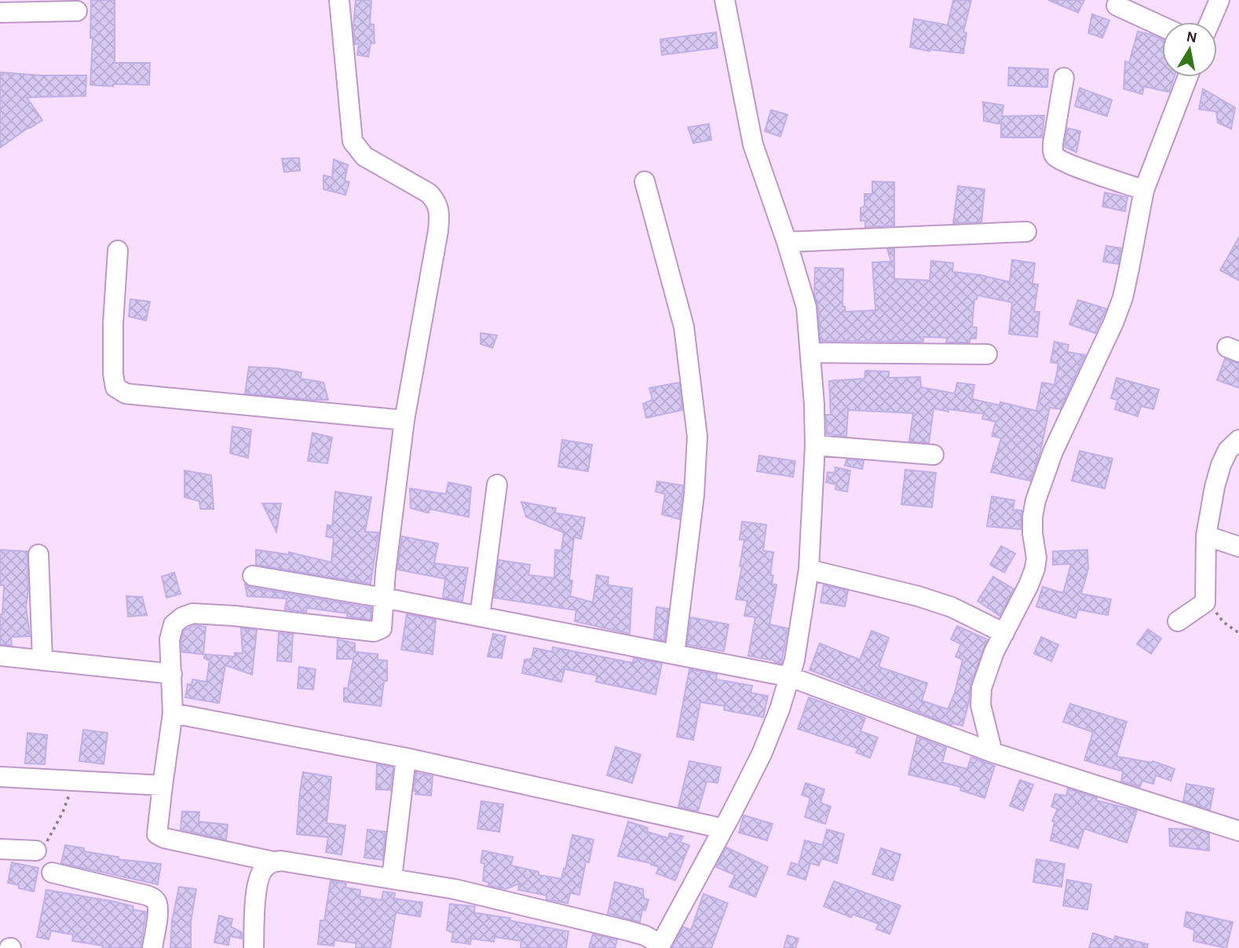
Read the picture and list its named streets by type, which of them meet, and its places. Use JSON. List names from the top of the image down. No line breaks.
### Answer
{"north":"top"}
